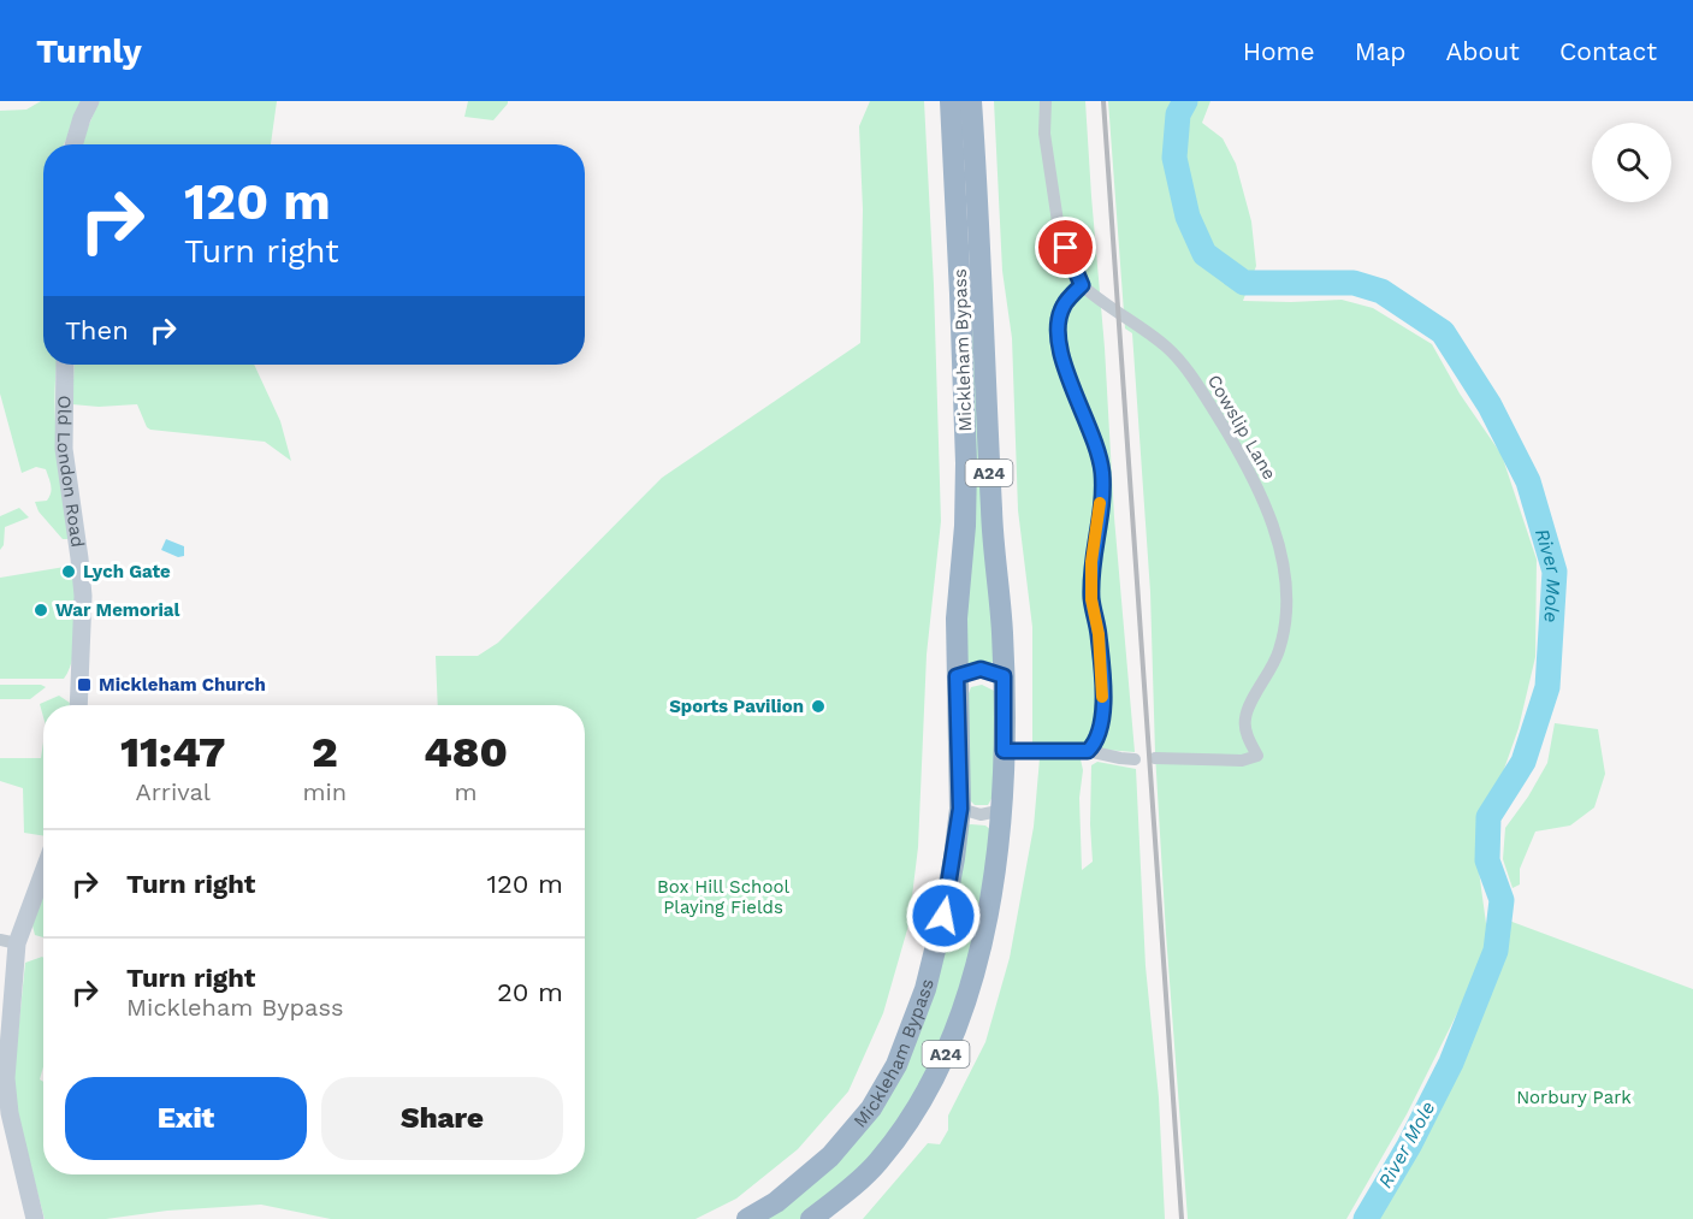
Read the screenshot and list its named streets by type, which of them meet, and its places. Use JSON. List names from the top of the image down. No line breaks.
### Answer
{"streets":{"highway":["Mickleham Bypass","A24"],"main road":["Old London Road"],"street":["Cowslip Lane"]},"water":["River Mole"],"parks":["Box Hill School Playing Fields","Norbury Park"],"places":{"other":["Lych Gate","War Memorial","Sports Pavilion"],"transit":["Mickleham Church"]},"page":{"header":"Turnly","nav":["Home","Map","About","Contact"],"turn":["120 m","Turn right"],"then":"Then","eta":["11:47","Arrival","2","min","480","m"],"list":[{"name":"Turn right","value":"120 m"},{"name":"Turn right","note":"Mickleham Bypass","value":"20 m"}],"buttons":["Exit","Share"]}}
